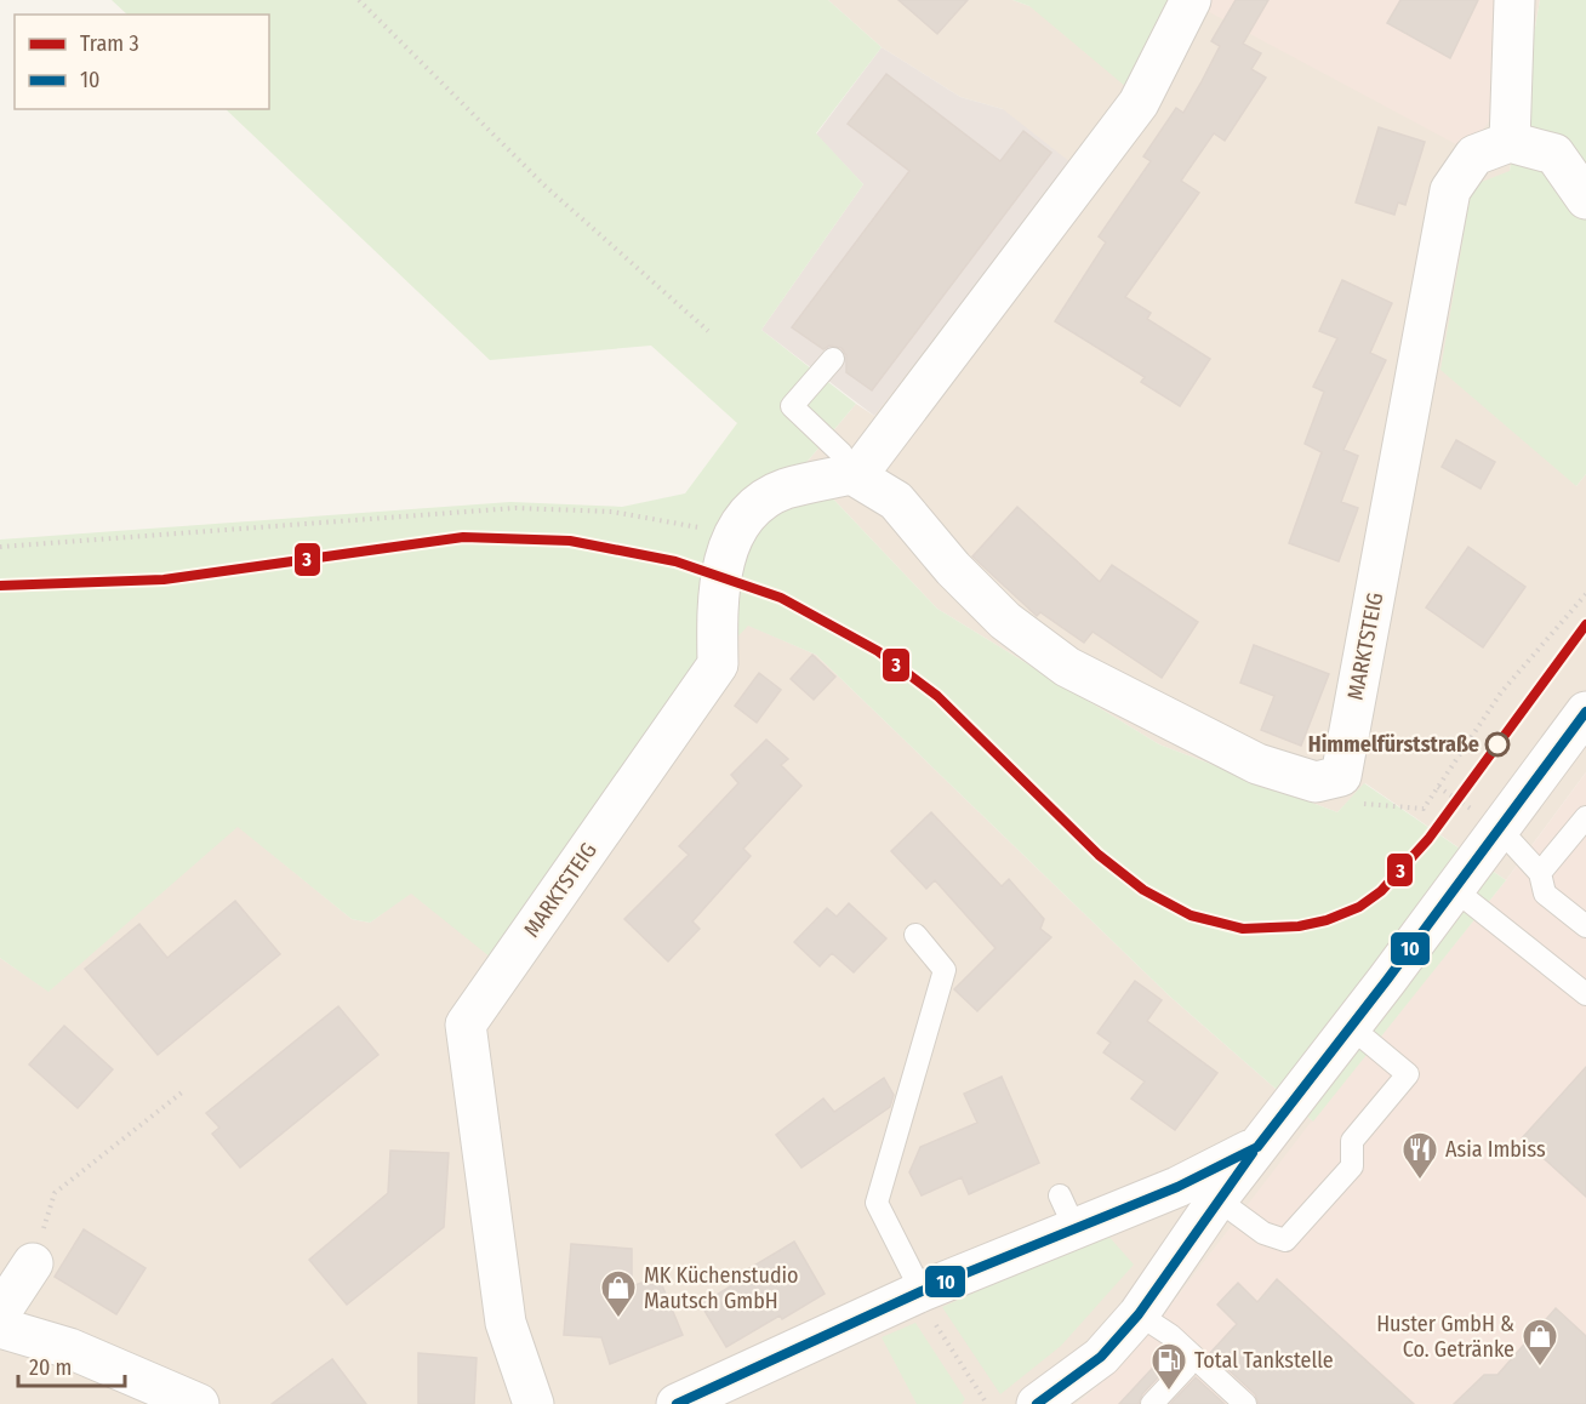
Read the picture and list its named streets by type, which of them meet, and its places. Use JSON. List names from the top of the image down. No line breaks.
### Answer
{"streets":{"street":["MARKTSTEIG"]},"places":{"other":["Himmelfürststraße"],"restaurant":["Asia Imbiss"],"shop":["MK Küchenstudio Mautsch GmbH","Huster GmbH & Co. Getränke"],"fuel station":["Total Tankstelle"]},"lines":["tram line 3","transit line 10"],"legend":["Tram 3","10"],"scale_bar":"20 m"}
